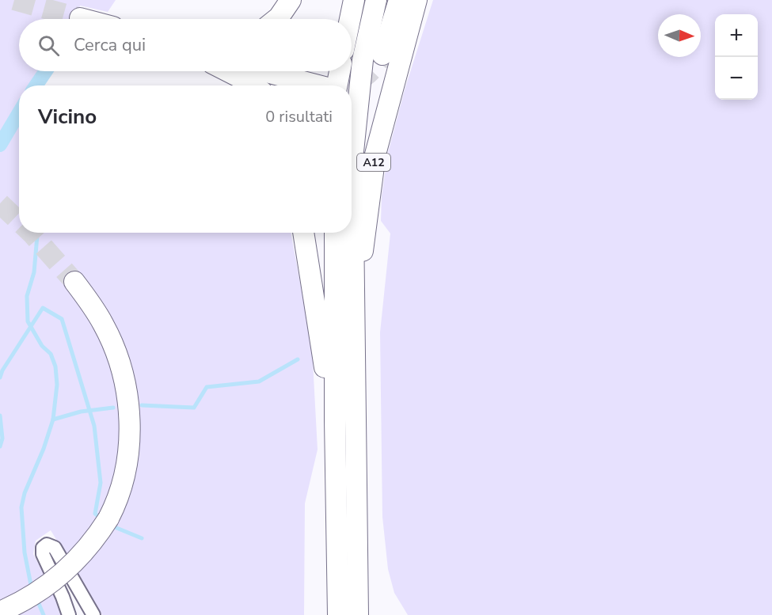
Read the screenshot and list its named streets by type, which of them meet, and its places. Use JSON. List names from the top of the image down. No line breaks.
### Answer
{"streets":{"highway":["A12"]},"north":"right","page":{"map_buttons":["+","−"],"search":"Cerca qui","heading":["Vicino","0 risultati"]}}
